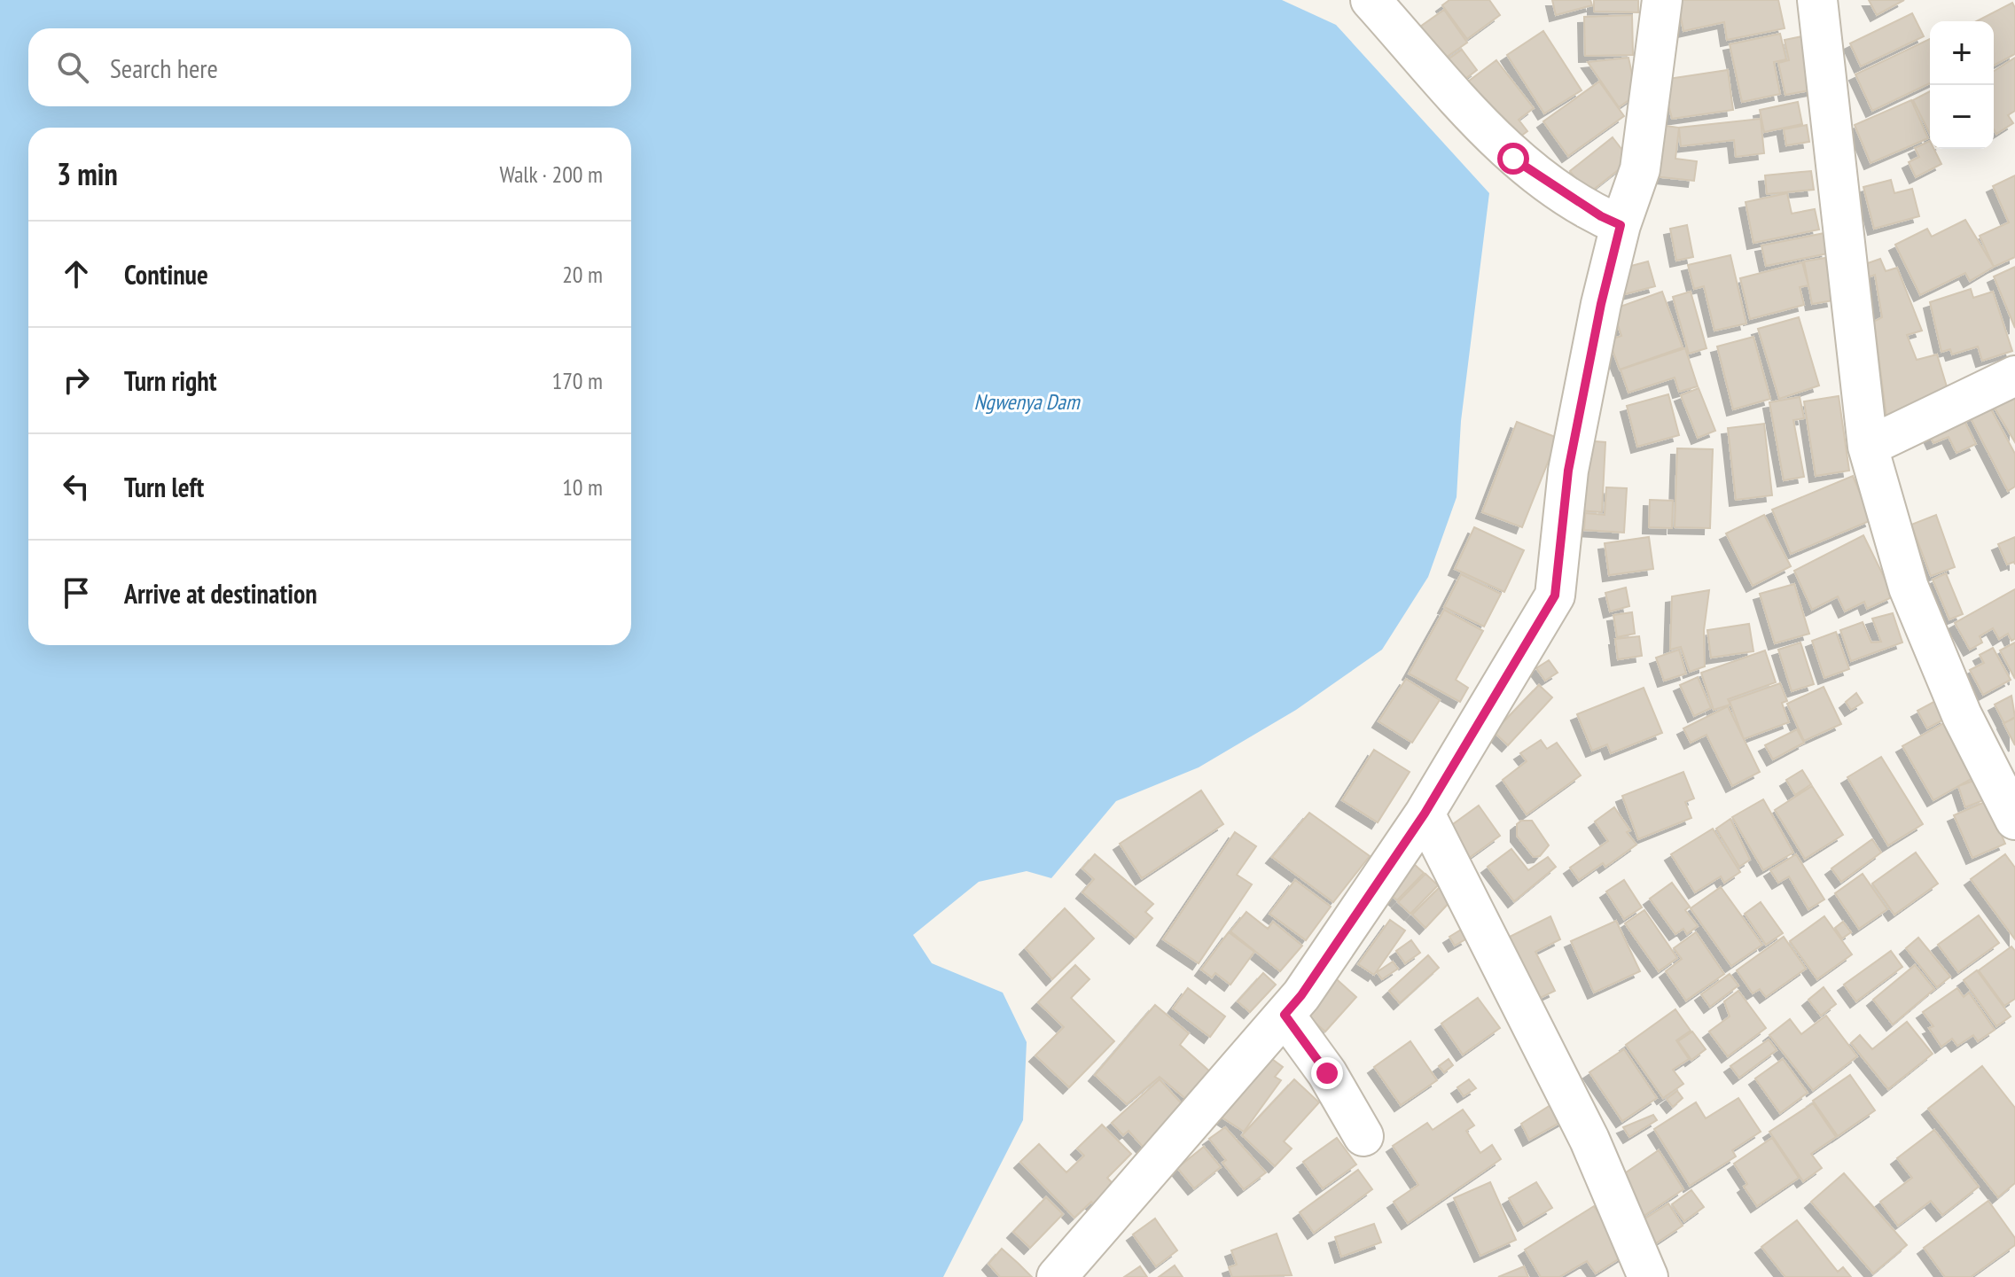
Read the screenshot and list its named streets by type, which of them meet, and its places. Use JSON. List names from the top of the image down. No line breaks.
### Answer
{"water":["Ngwenya Dam"],"page":{"map_buttons":["+","−"],"search":"Search here","heading":["3 min","Walk · 200 m"],"list":[["Continue","20 m"],["Turn right","170 m"],["Turn left","10 m"],"Arrive at destination"]}}
